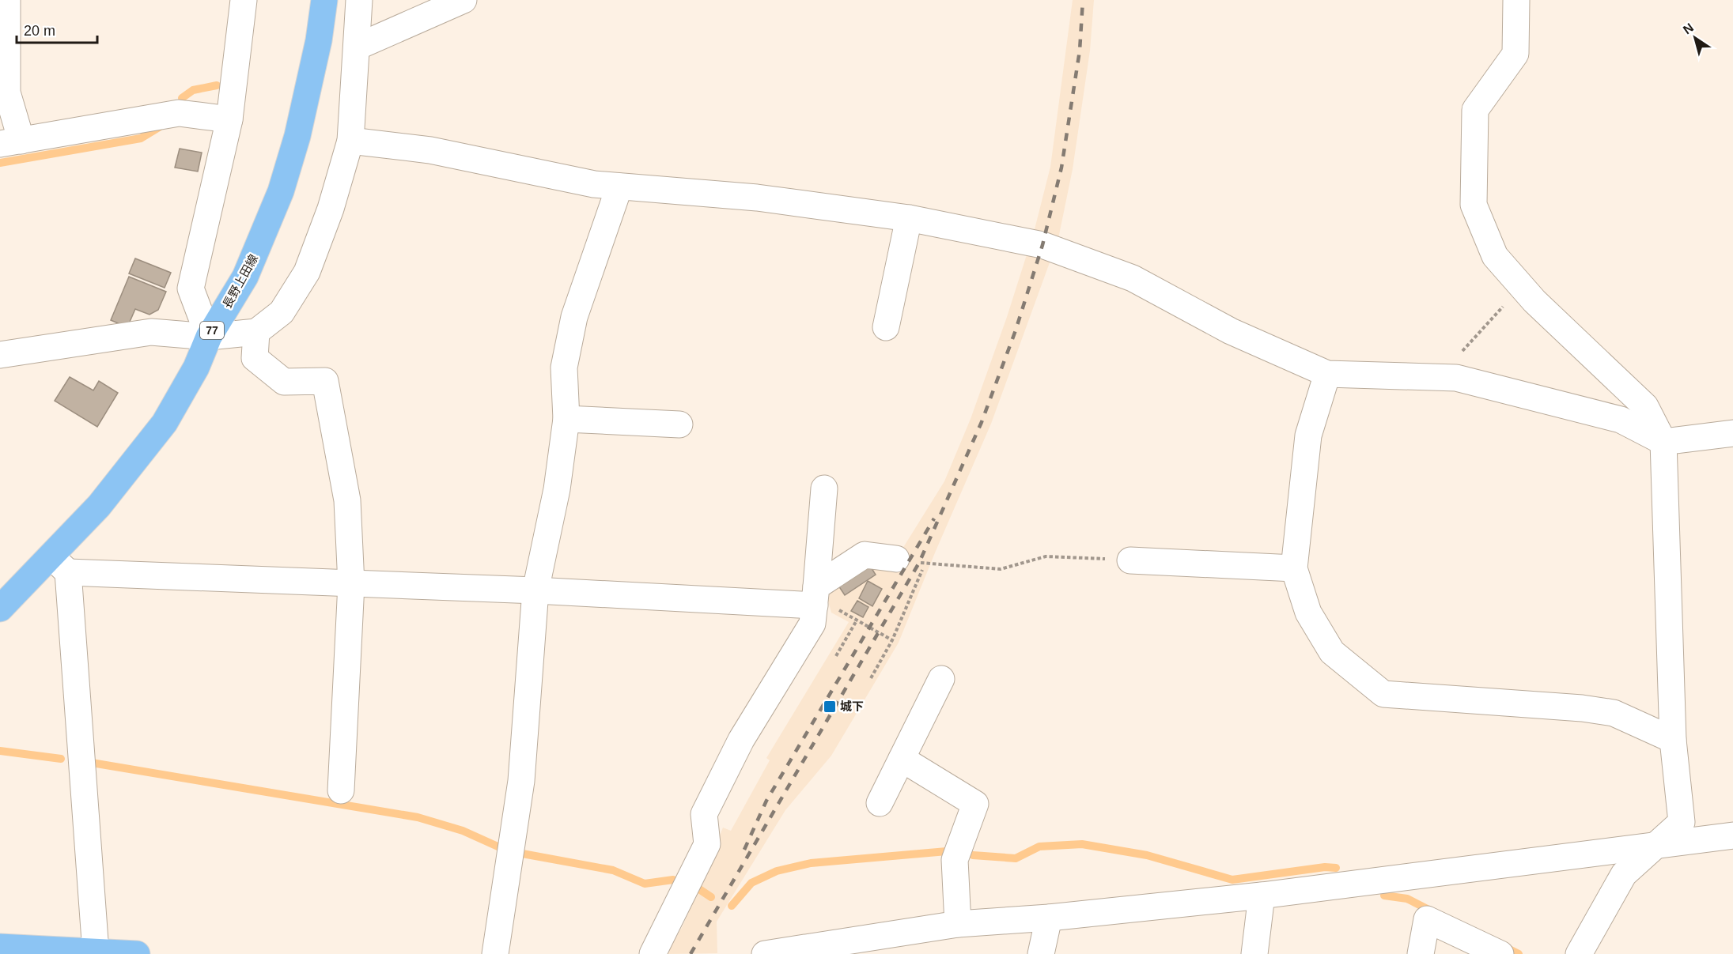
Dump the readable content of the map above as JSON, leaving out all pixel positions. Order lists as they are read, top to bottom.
{
  "streets": {
    "main road": ["長野上田線", "77"]
  },
  "places": {
    "transit": ["城下"]
  },
  "scale_bar": "20 m",
  "north": "top left"
}
